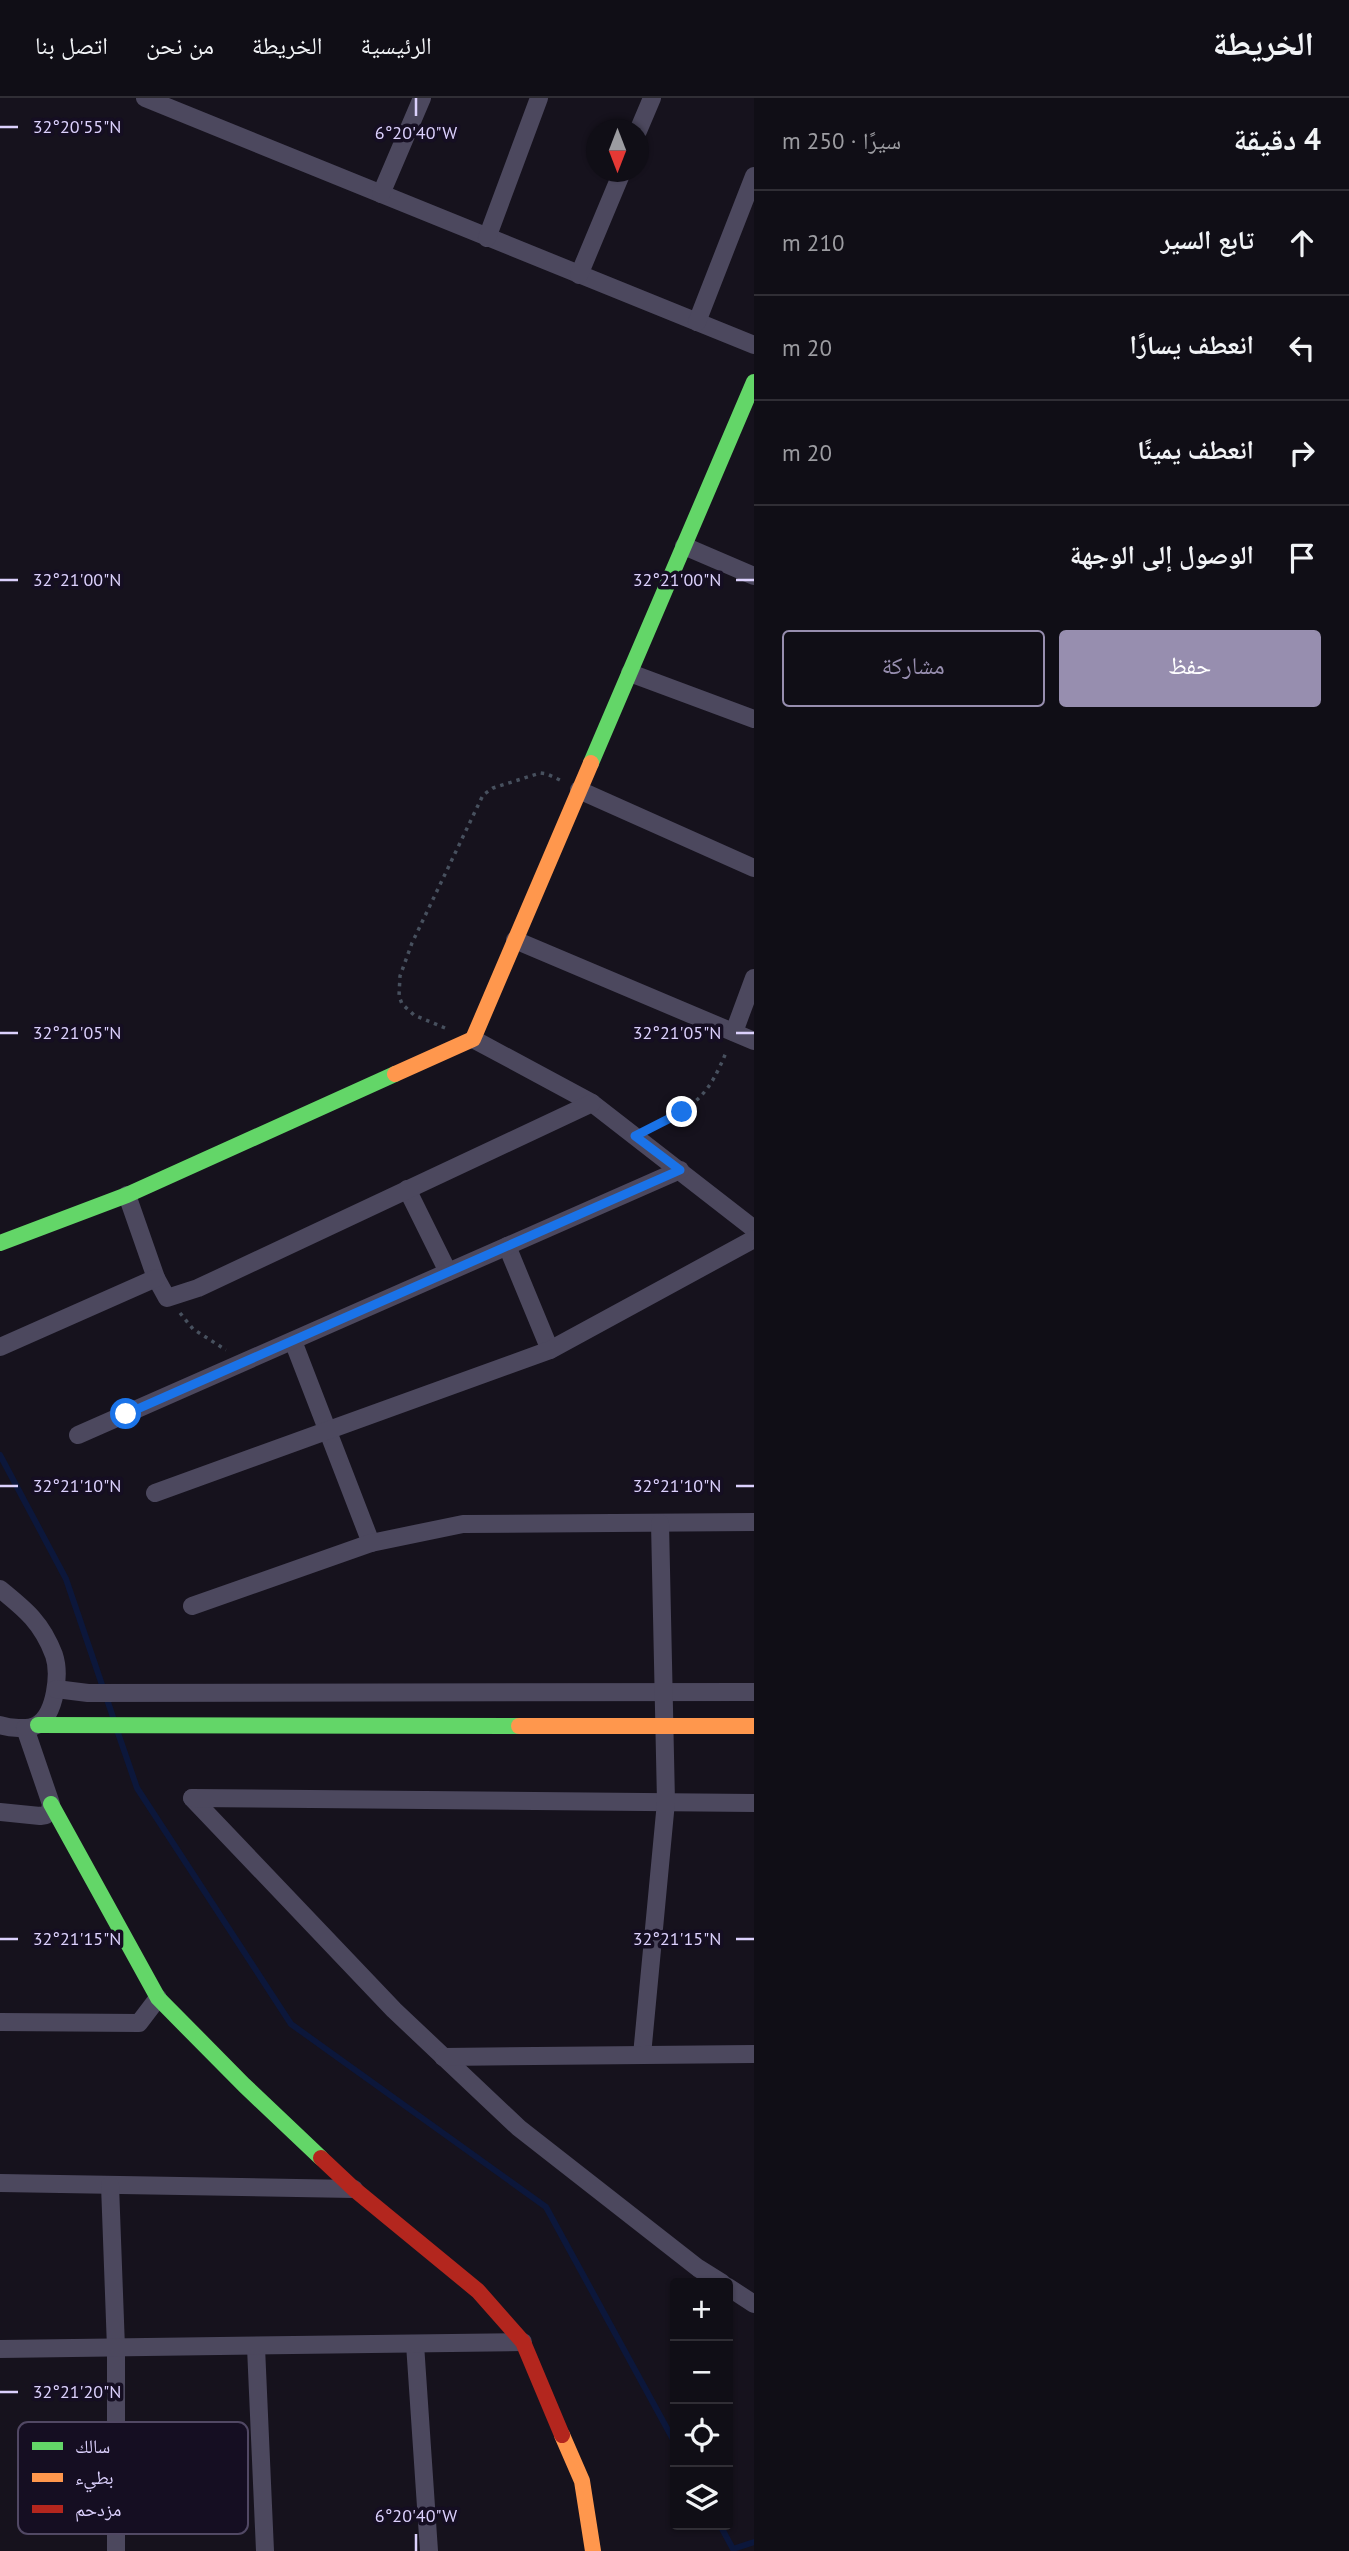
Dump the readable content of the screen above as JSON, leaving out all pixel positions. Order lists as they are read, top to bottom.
{
  "legend": ["سالك", "بطيء", "مزدحم"],
  "north": "bottom",
  "page": {
    "header": "الخريطة",
    "nav": [
      "الرئيسية",
      "الخريطة",
      "من نحن",
      "اتصل بنا"
    ],
    "heading": ["4 دقيقة", "سيرًا · 250 m"],
    "list": [
      ["تابع السير", "210 m"],
      ["انعطف يسارًا", "20 m"],
      ["انعطف يمينًا", "20 m"],
      "الوصول إلى الوجهة"
    ],
    "buttons": ["حفظ", "مشاركة"],
    "map_buttons": ["+", "−"]
  },
  "coordinates": [
    "32°20'55\"N",
    "6°20'40\"W",
    "32°21'00\"N",
    "32°21'05\"N",
    "32°21'10\"N",
    "32°21'15\"N",
    "32°21'20\"N"
  ]
}
